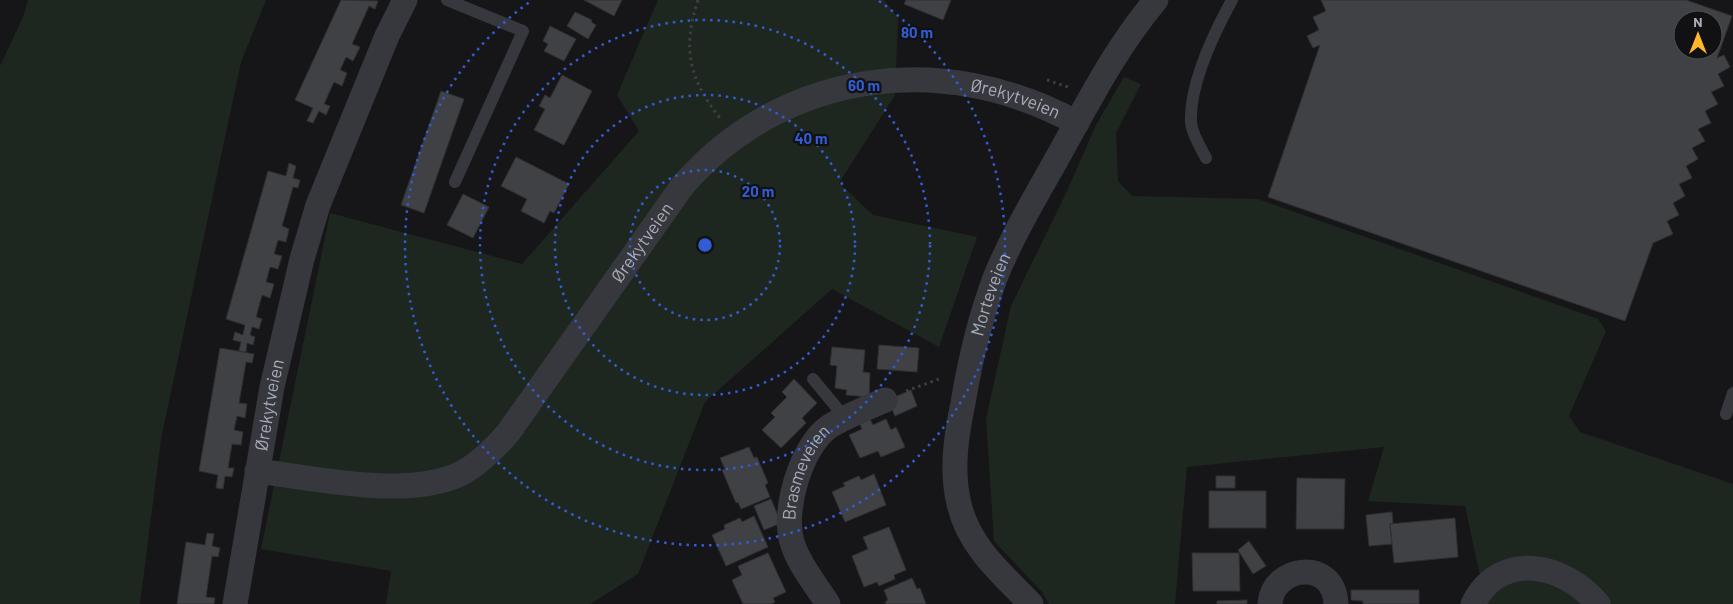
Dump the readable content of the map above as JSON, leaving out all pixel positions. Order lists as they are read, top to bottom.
{
  "streets": {
    "street": ["Ørekytveien", "Morteveien", "Brasmeveien"]
  },
  "crossings": [
    ["Ørekytveien", "Morteveien"]
  ],
  "north": "top",
  "rings": [
    "80 m",
    "60 m",
    "40 m",
    "20 m"
  ]
}
